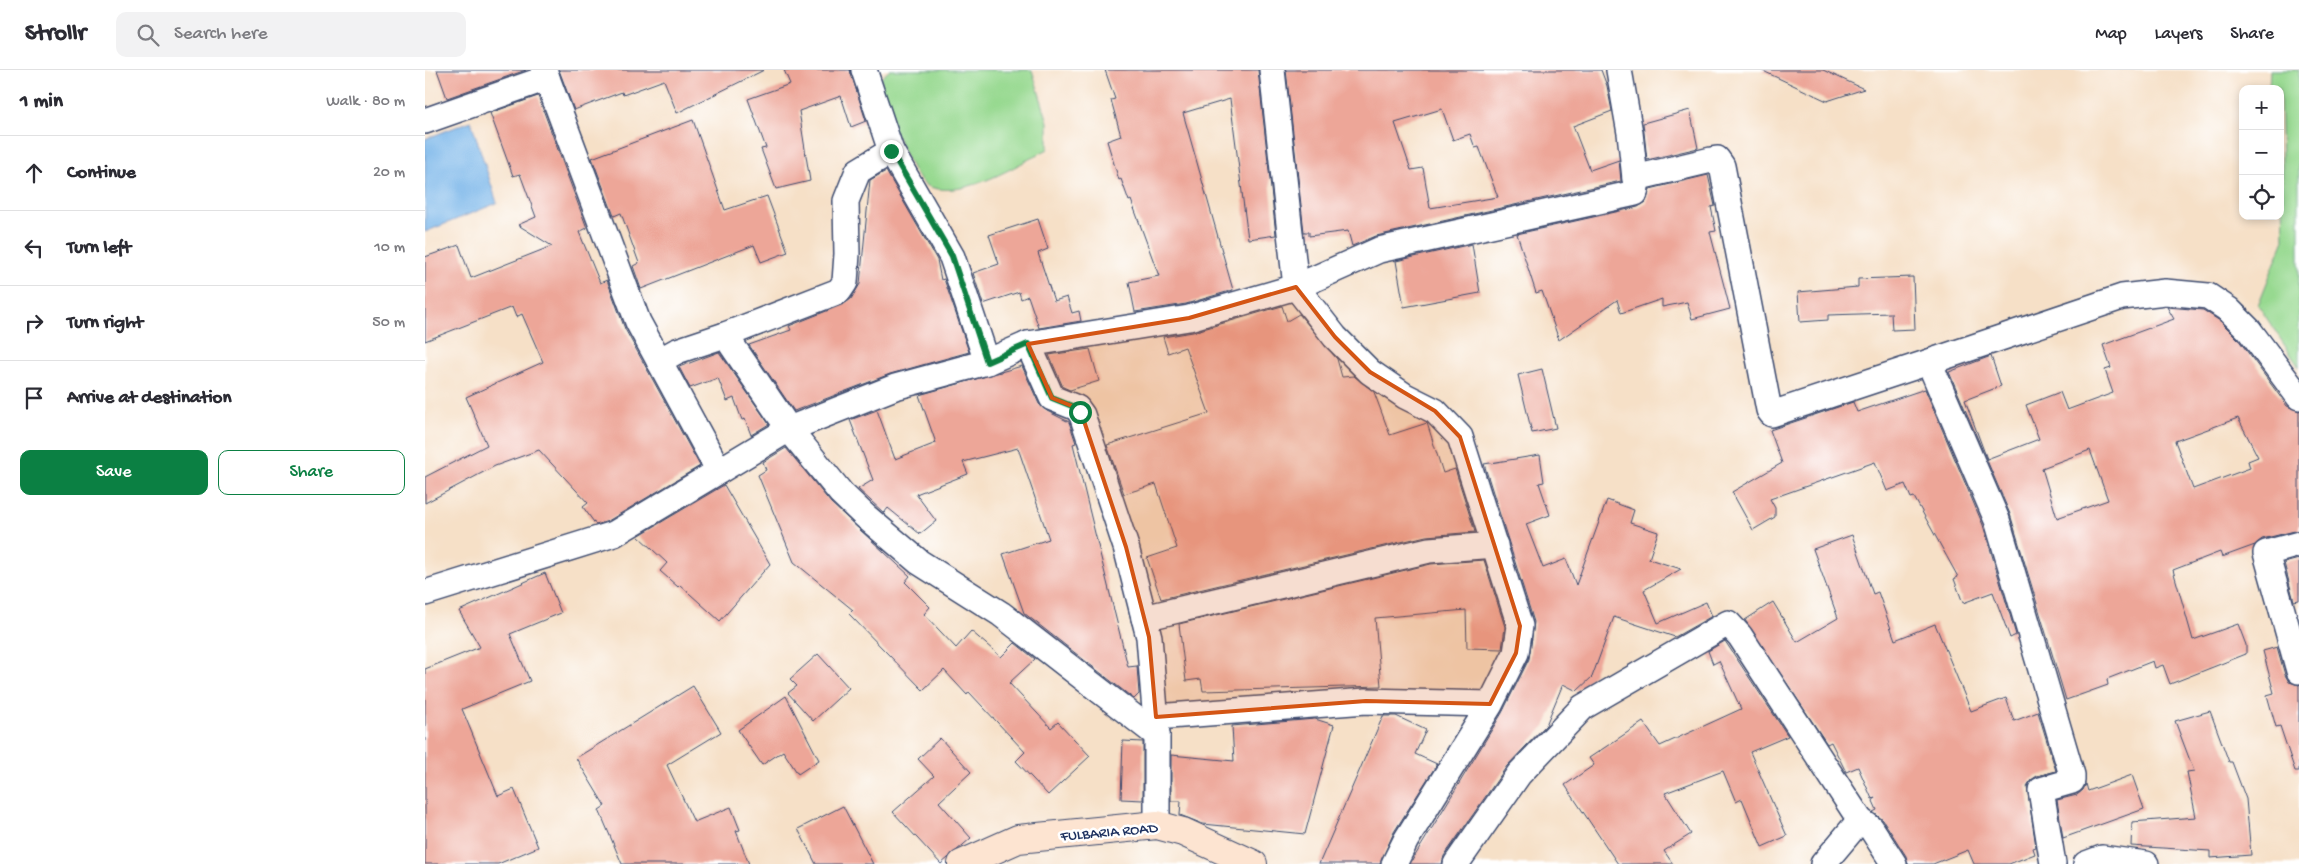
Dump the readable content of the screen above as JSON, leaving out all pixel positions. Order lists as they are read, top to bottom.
{
  "streets": {
    "main road": ["FULBARIA ROAD"]
  },
  "page": {
    "header": "Strollr",
    "search": "Search here",
    "nav": ["Map", "Layers", "Share"],
    "heading": ["1 min", "Walk · 80 m"],
    "map_buttons": ["+", "−"],
    "list": [
      ["Continue", "20 m"],
      ["Turn left", "10 m"],
      ["Turn right", "50 m"],
      "Arrive at destination"
    ],
    "buttons": ["Save", "Share"]
  }
}
